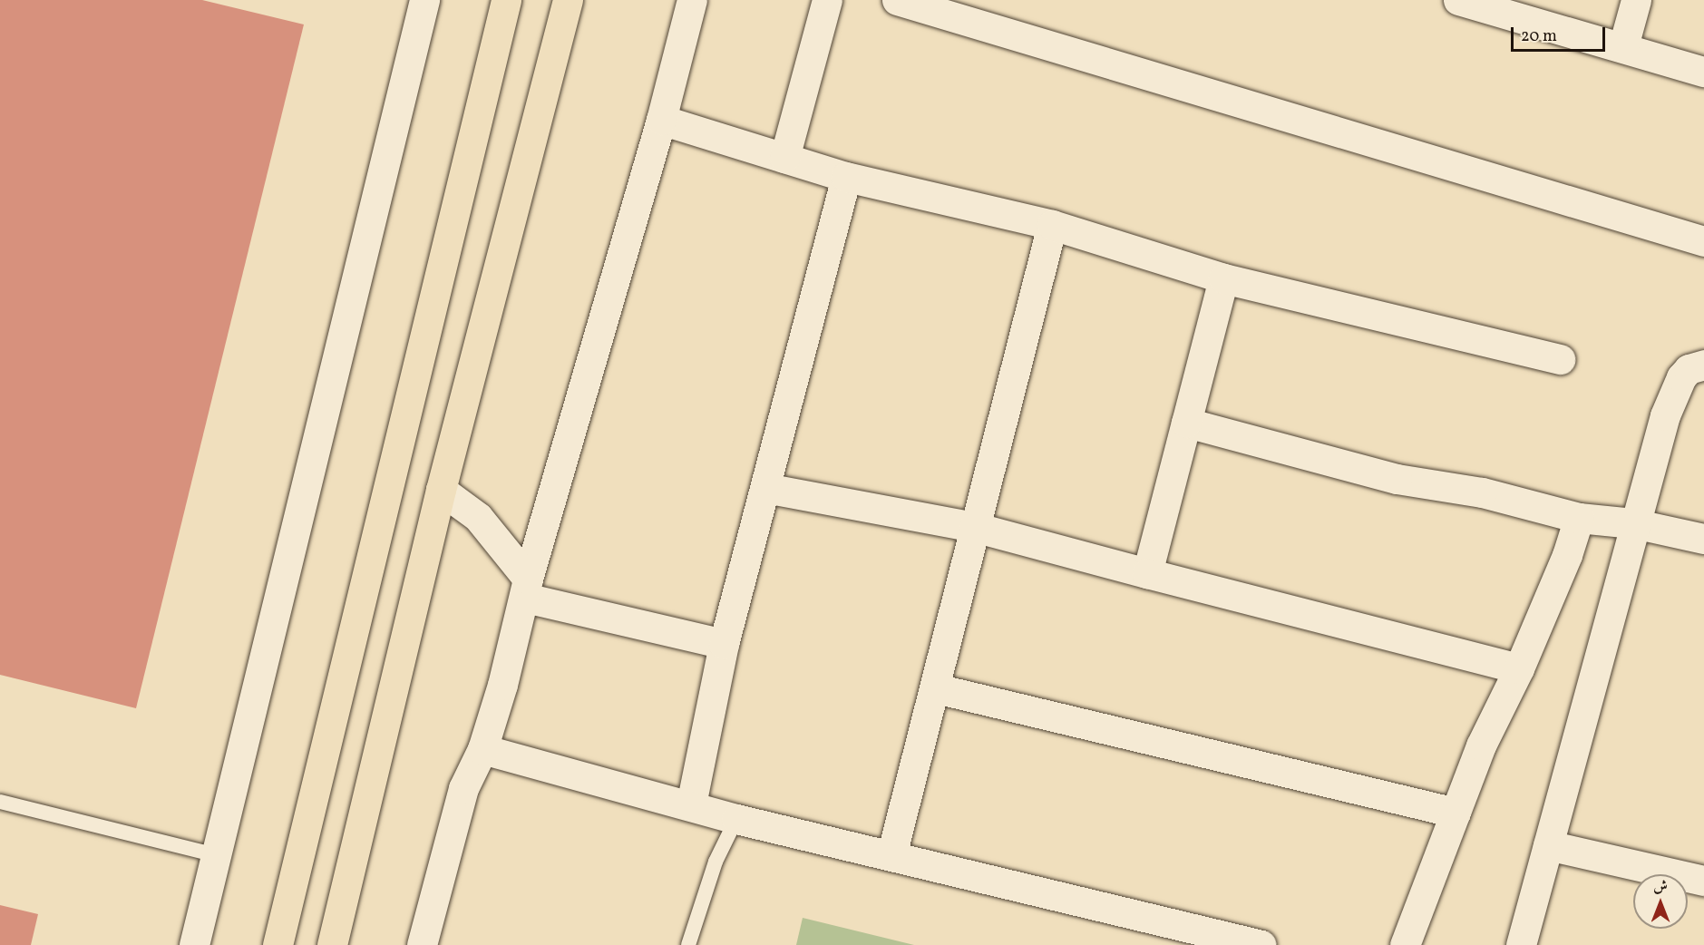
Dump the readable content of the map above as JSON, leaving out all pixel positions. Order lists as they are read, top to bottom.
{
  "scale_bar": "20 m",
  "north": "top"
}
